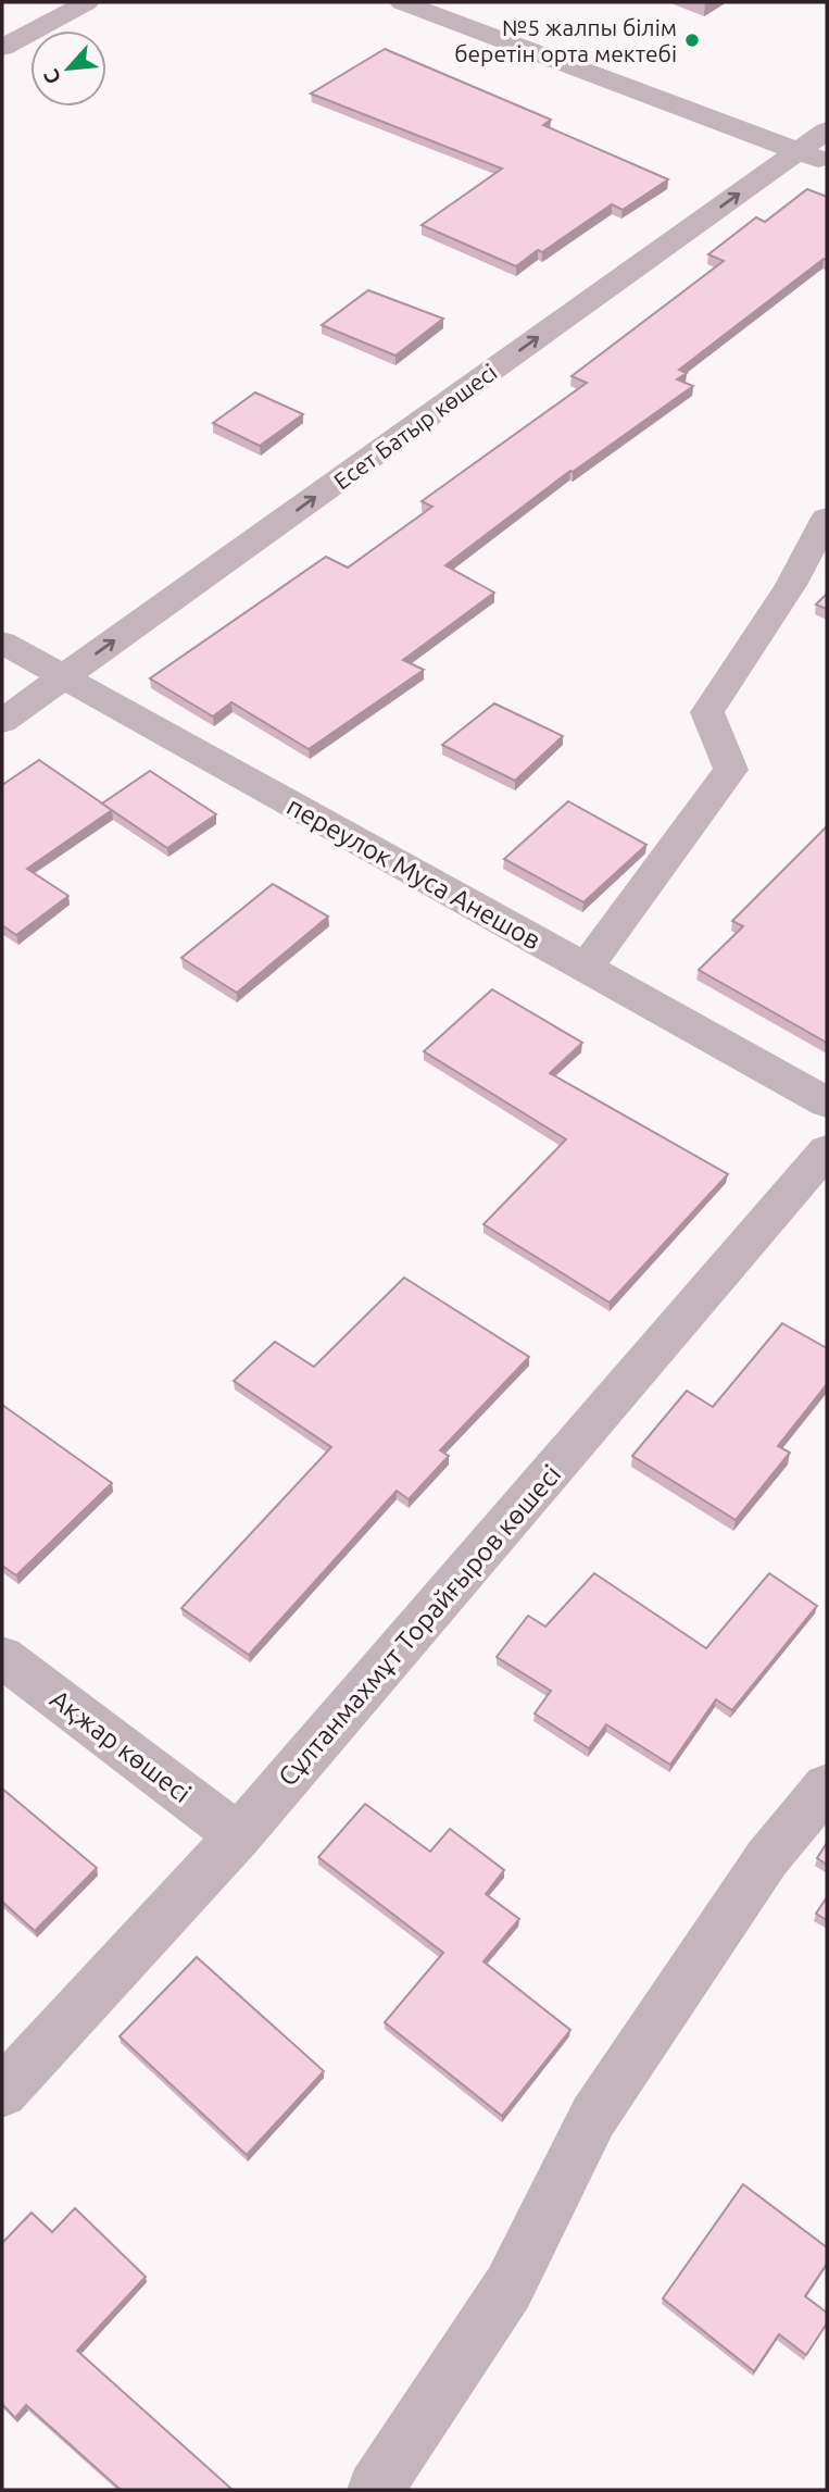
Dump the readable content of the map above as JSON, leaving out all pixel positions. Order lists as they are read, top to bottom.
{
  "streets": {
    "street": [
      "Есет Батыр көшесі",
      "переулок Муса Анешов",
      "Сұлтанмахмұт Торайғыров көшесі",
      "Ақжар көшесі"
    ]
  },
  "crossings": [
    ["Есет Батыр көшесі", "переулок Муса Анешов"],
    ["Сұлтанмахмұт Торайғыров көшесі", "Ақжар көшесі"]
  ],
  "one_way": ["Есет Батыр көшесі"],
  "places": ["№5 жалпы білім беретін орта мектебі"],
  "north": "bottom left"
}
